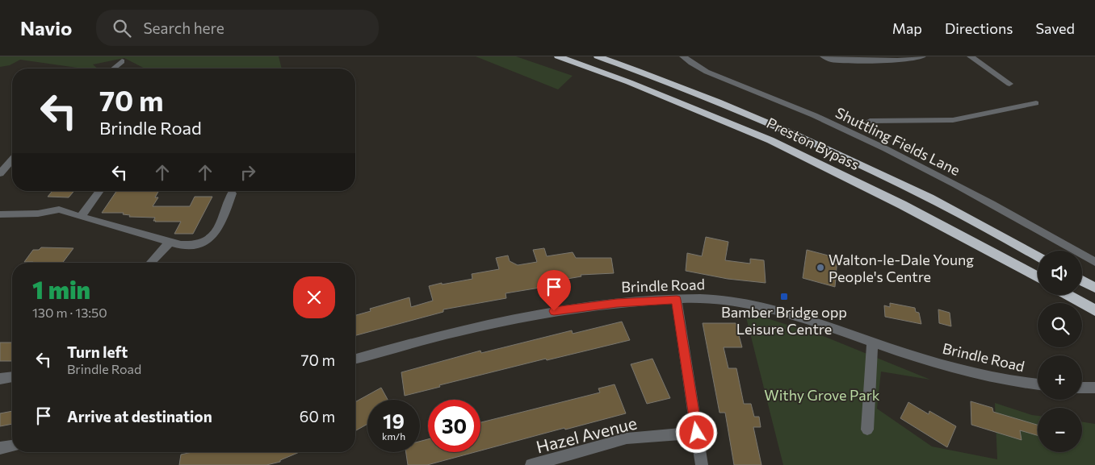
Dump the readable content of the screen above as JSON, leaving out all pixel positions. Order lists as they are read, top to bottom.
{
  "streets": {
    "highway": ["Preston Bypass"],
    "street": ["Shuttling Fields Lane", "Brindle Road", "Hazel Avenue"]
  },
  "parks": ["Withy Grove Park"],
  "places": {
    "other": ["Walton-le-Dale Young People's Centre"],
    "transit": ["Bamber Bridge opp Leisure Centre"]
  },
  "page": {
    "header": "Navio",
    "search": "Search here",
    "nav": ["Map", "Directions", "Saved"],
    "turn": ["70 m", "Brindle Road"],
    "map_buttons": ["+", "−"],
    "heading": ["1 min", "130 m · 13:50"],
    "list": [
      {
        "name": "Turn left",
        "note": "Brindle Road",
        "value": "70 m"
      },
      {
        "name": "Arrive at destination",
        "value": "60 m"
      }
    ],
    "speed": "19 km/h",
    "limit": "30"
  }
}
